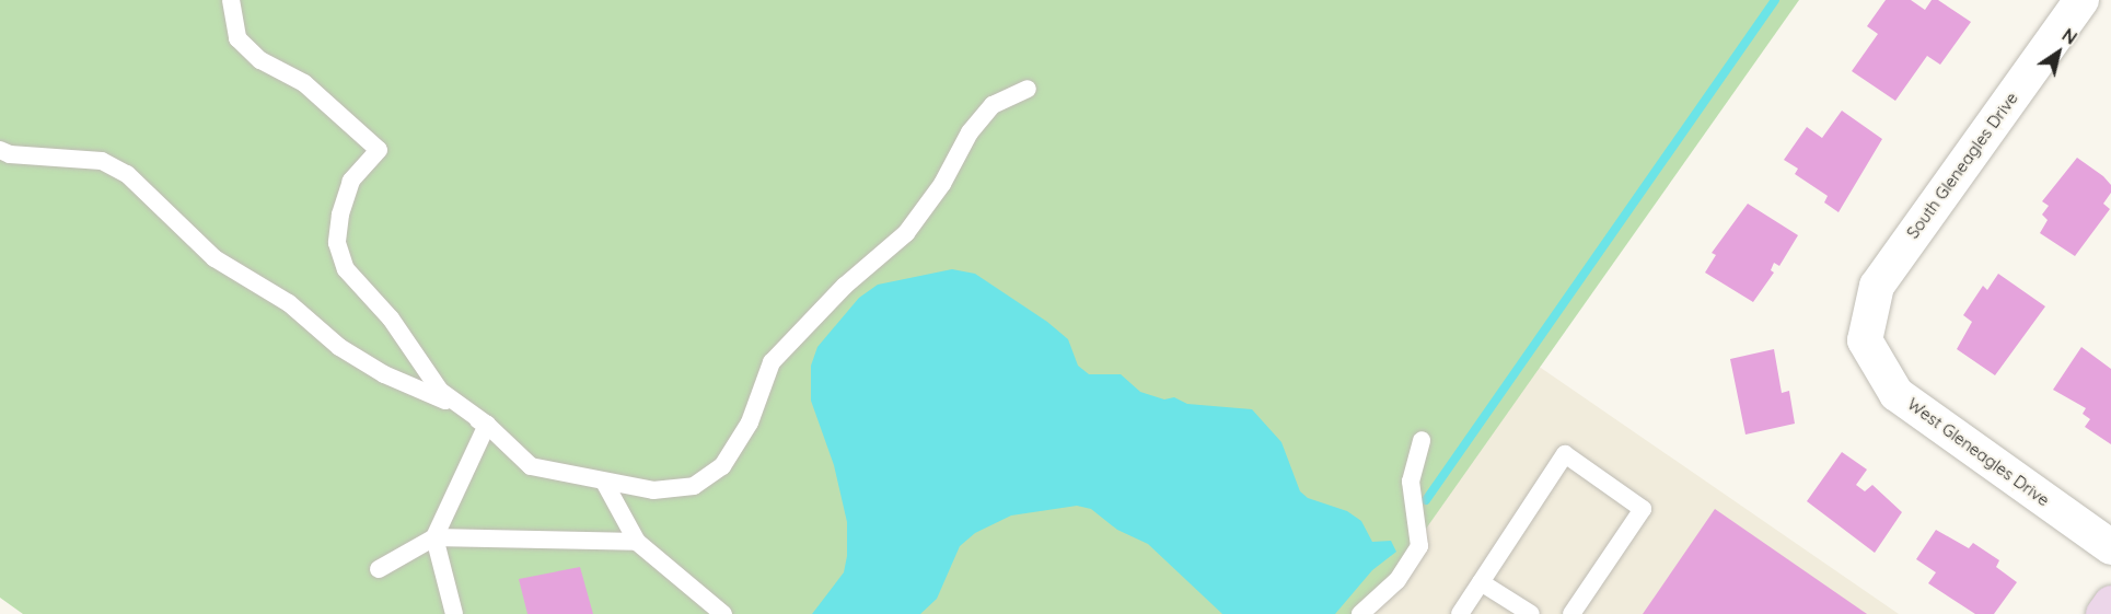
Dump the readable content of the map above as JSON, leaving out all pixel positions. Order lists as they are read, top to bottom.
{
  "streets": {
    "street": ["South Gleneagles Drive", "West Gleneagles Drive"]
  },
  "crossings": [
    ["South Gleneagles Drive", "West Gleneagles Drive"]
  ],
  "north": "top right"
}
